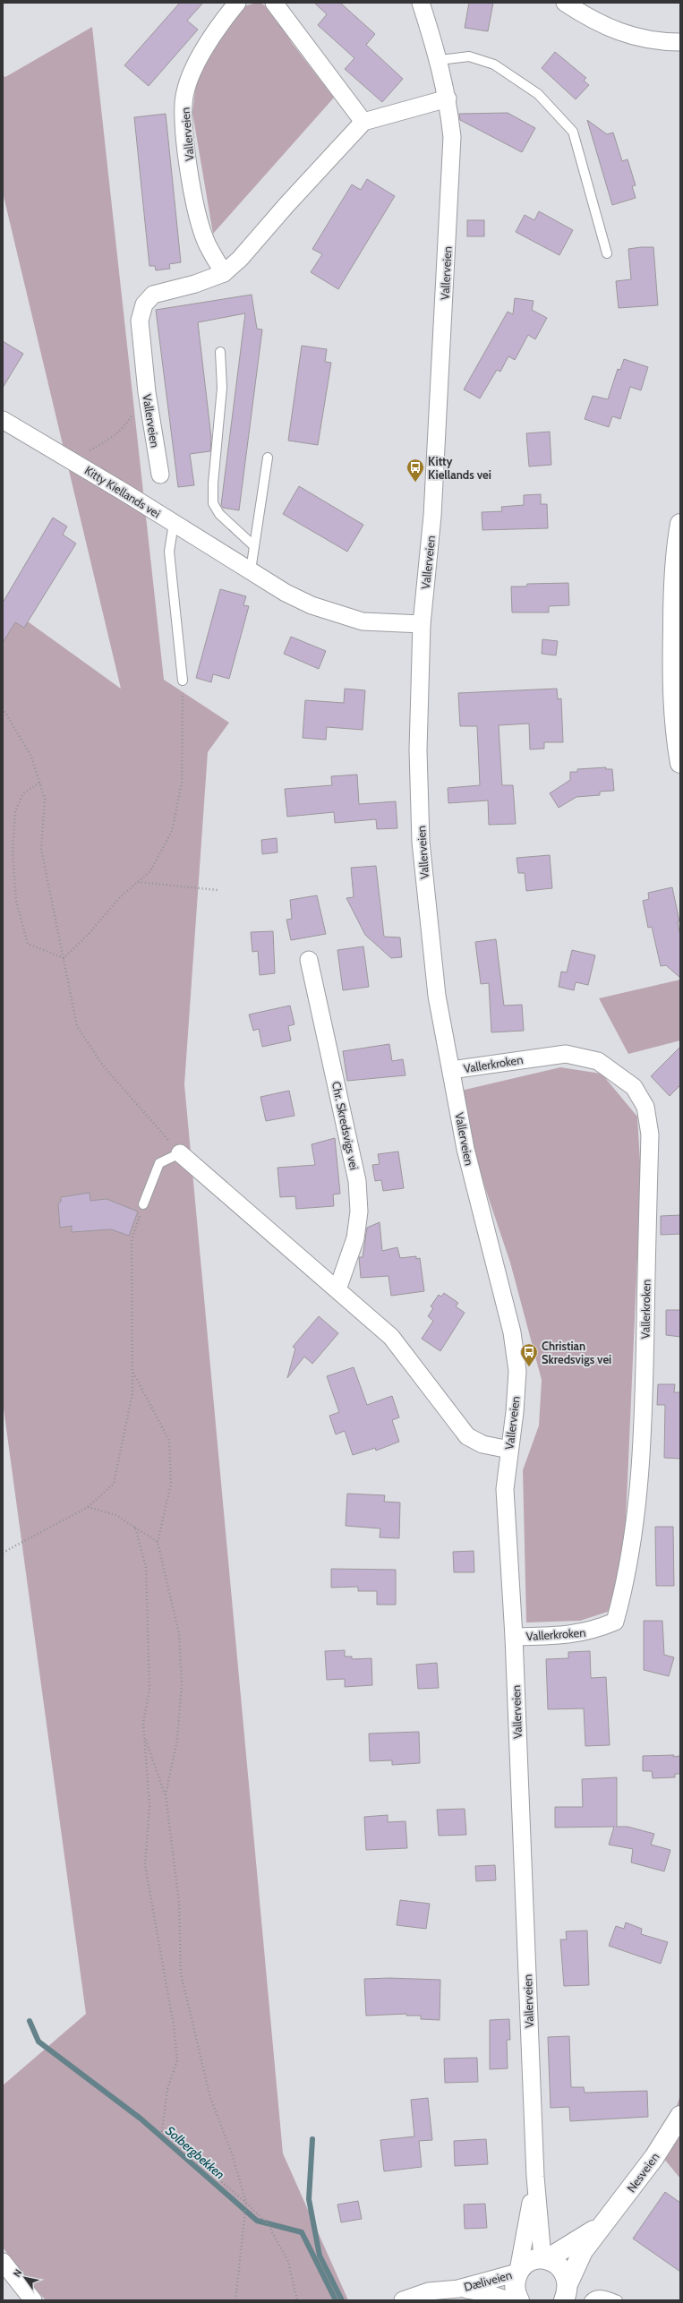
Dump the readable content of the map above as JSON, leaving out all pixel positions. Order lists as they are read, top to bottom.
{
  "streets": {
    "street": [
      "Vallerveien",
      "Kitty Kiellands vei",
      "Vallerkroken",
      "Chr. Skredsvigs vei",
      "Nesveien",
      "Dæliveien"
    ]
  },
  "crossings": [
    ["Vallerveien", "Kitty Kiellands vei"],
    ["Vallerveien", "Vallerkroken"],
    ["Vallerveien", "Nesveien"],
    ["Vallerveien", "Dæliveien"]
  ],
  "water": ["Solbergbekken"],
  "places": {
    "bus stop": ["Kitty Kiellands vei", "Christian Skredsvigs vei"]
  },
  "north": "top left"
}
